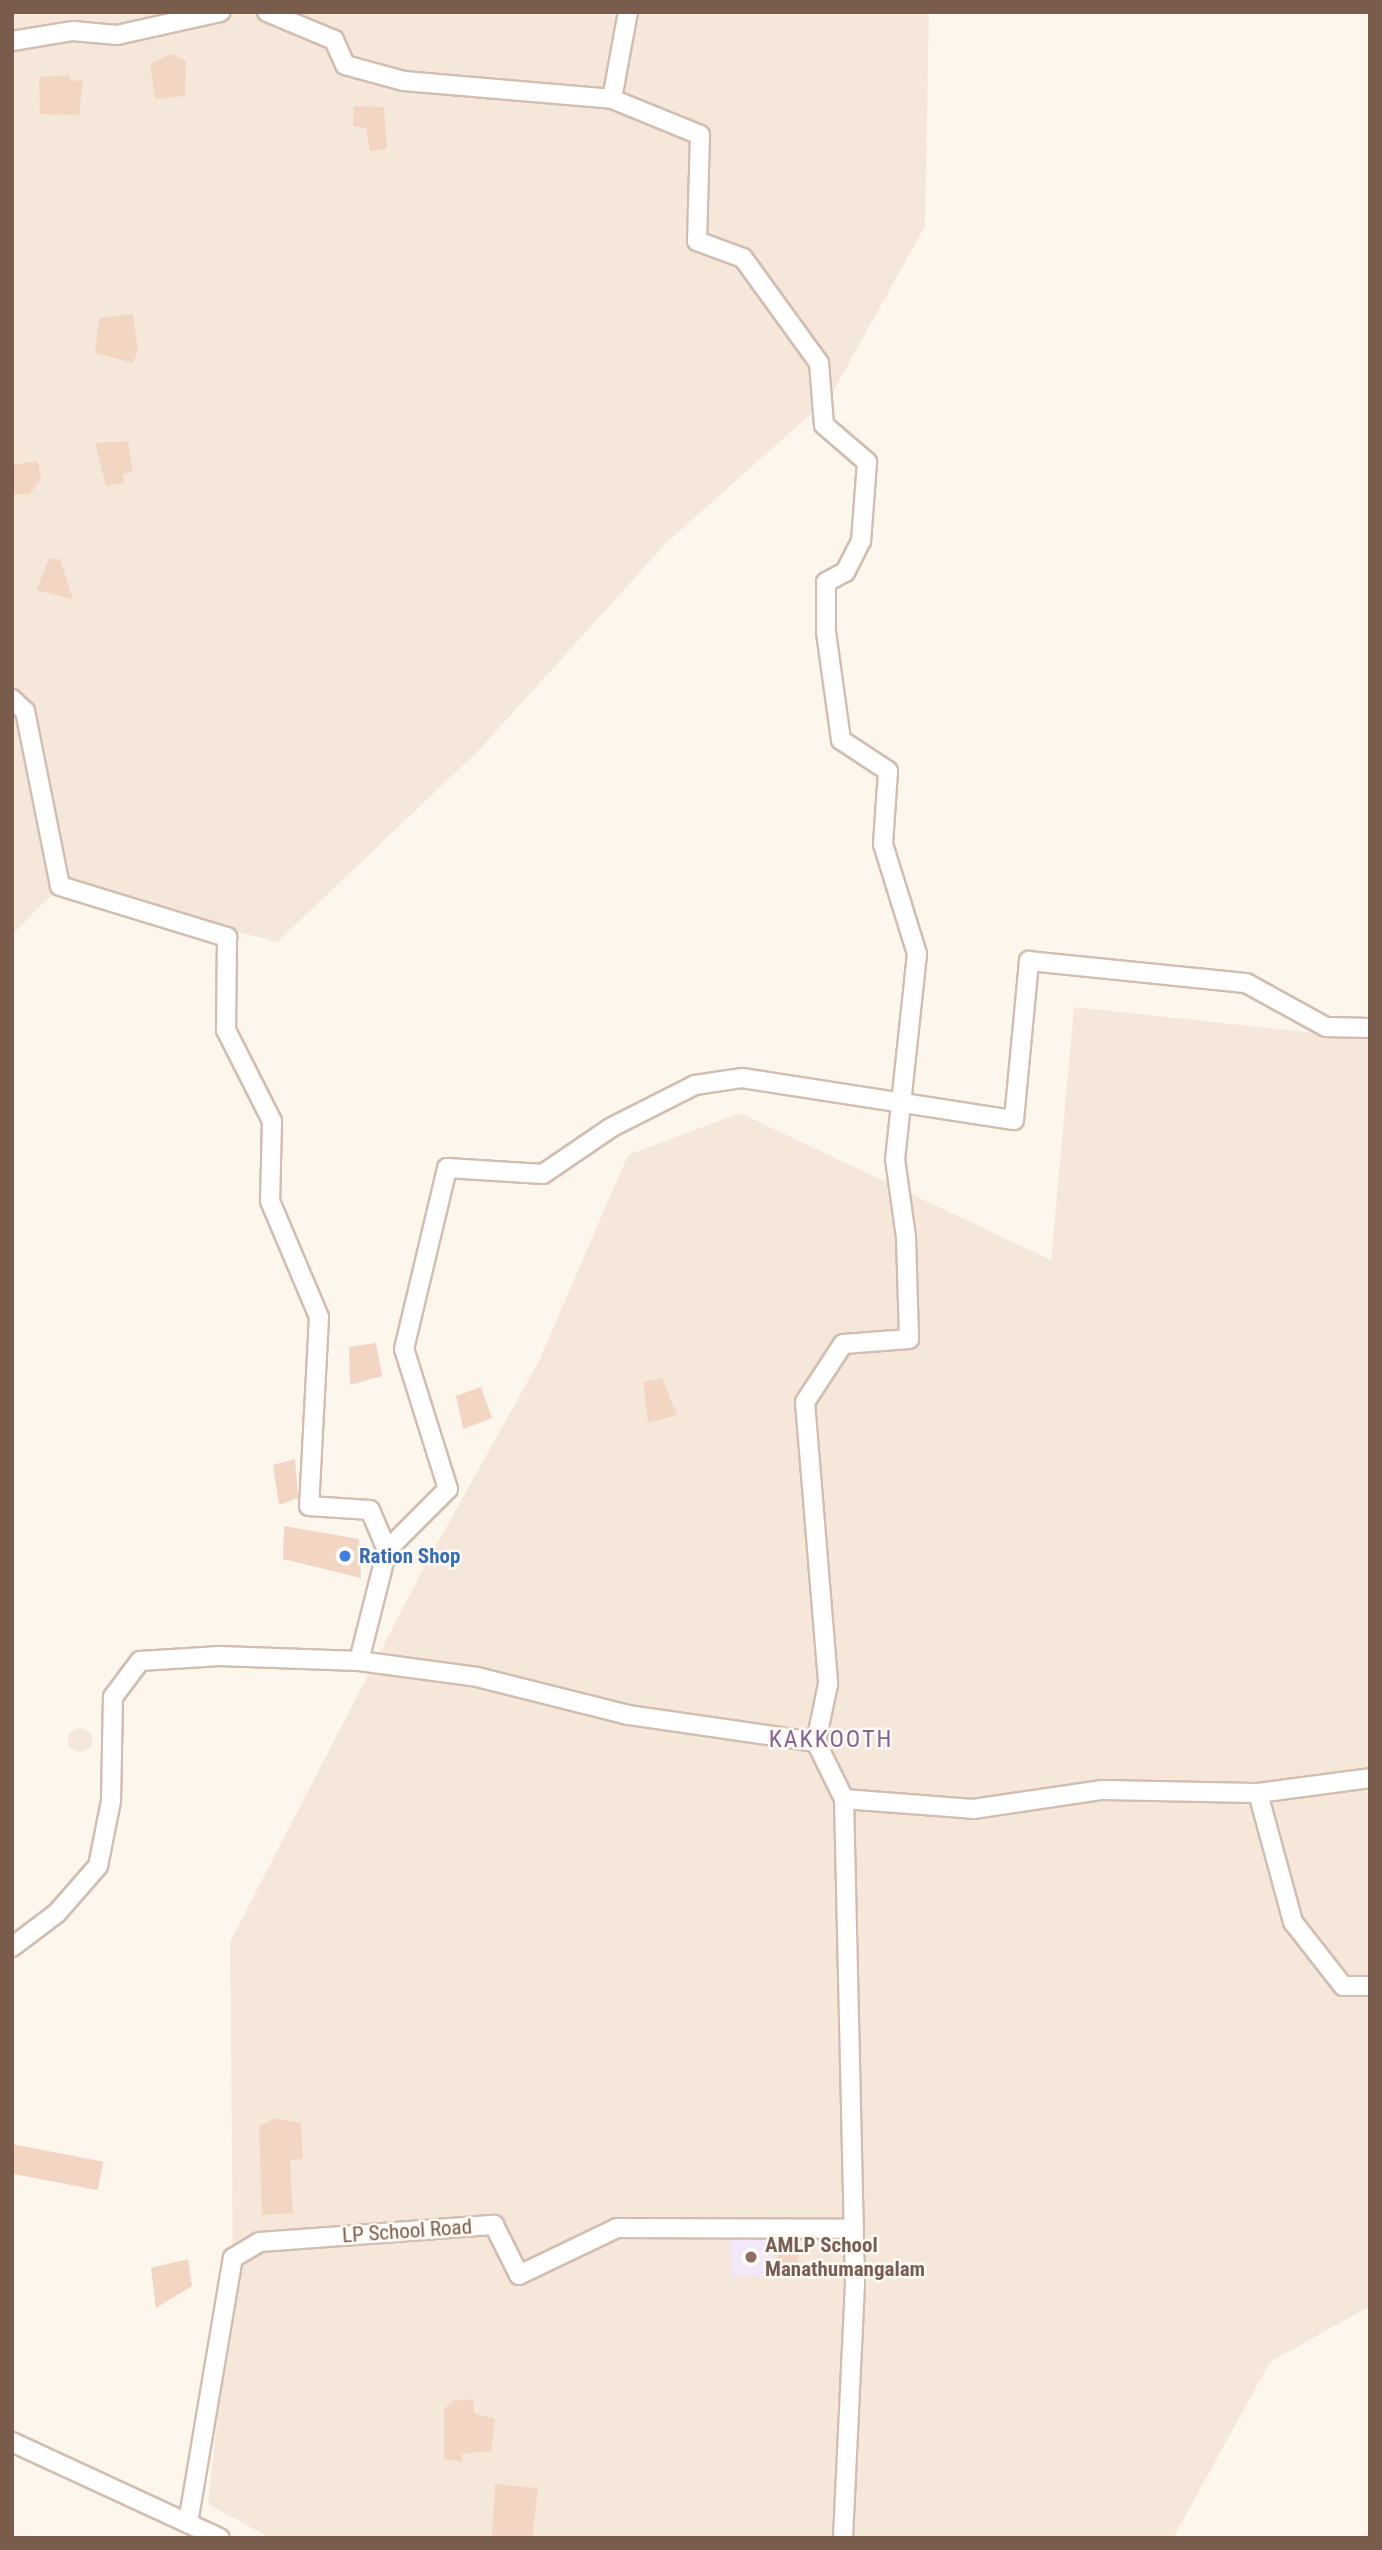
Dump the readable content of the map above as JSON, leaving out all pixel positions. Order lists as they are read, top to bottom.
{
  "streets": {
    "street": ["LP School Road"]
  },
  "districts": ["KAKKOOTH"],
  "places": ["Ration Shop", "AMLP School Manathumangalam"]
}
